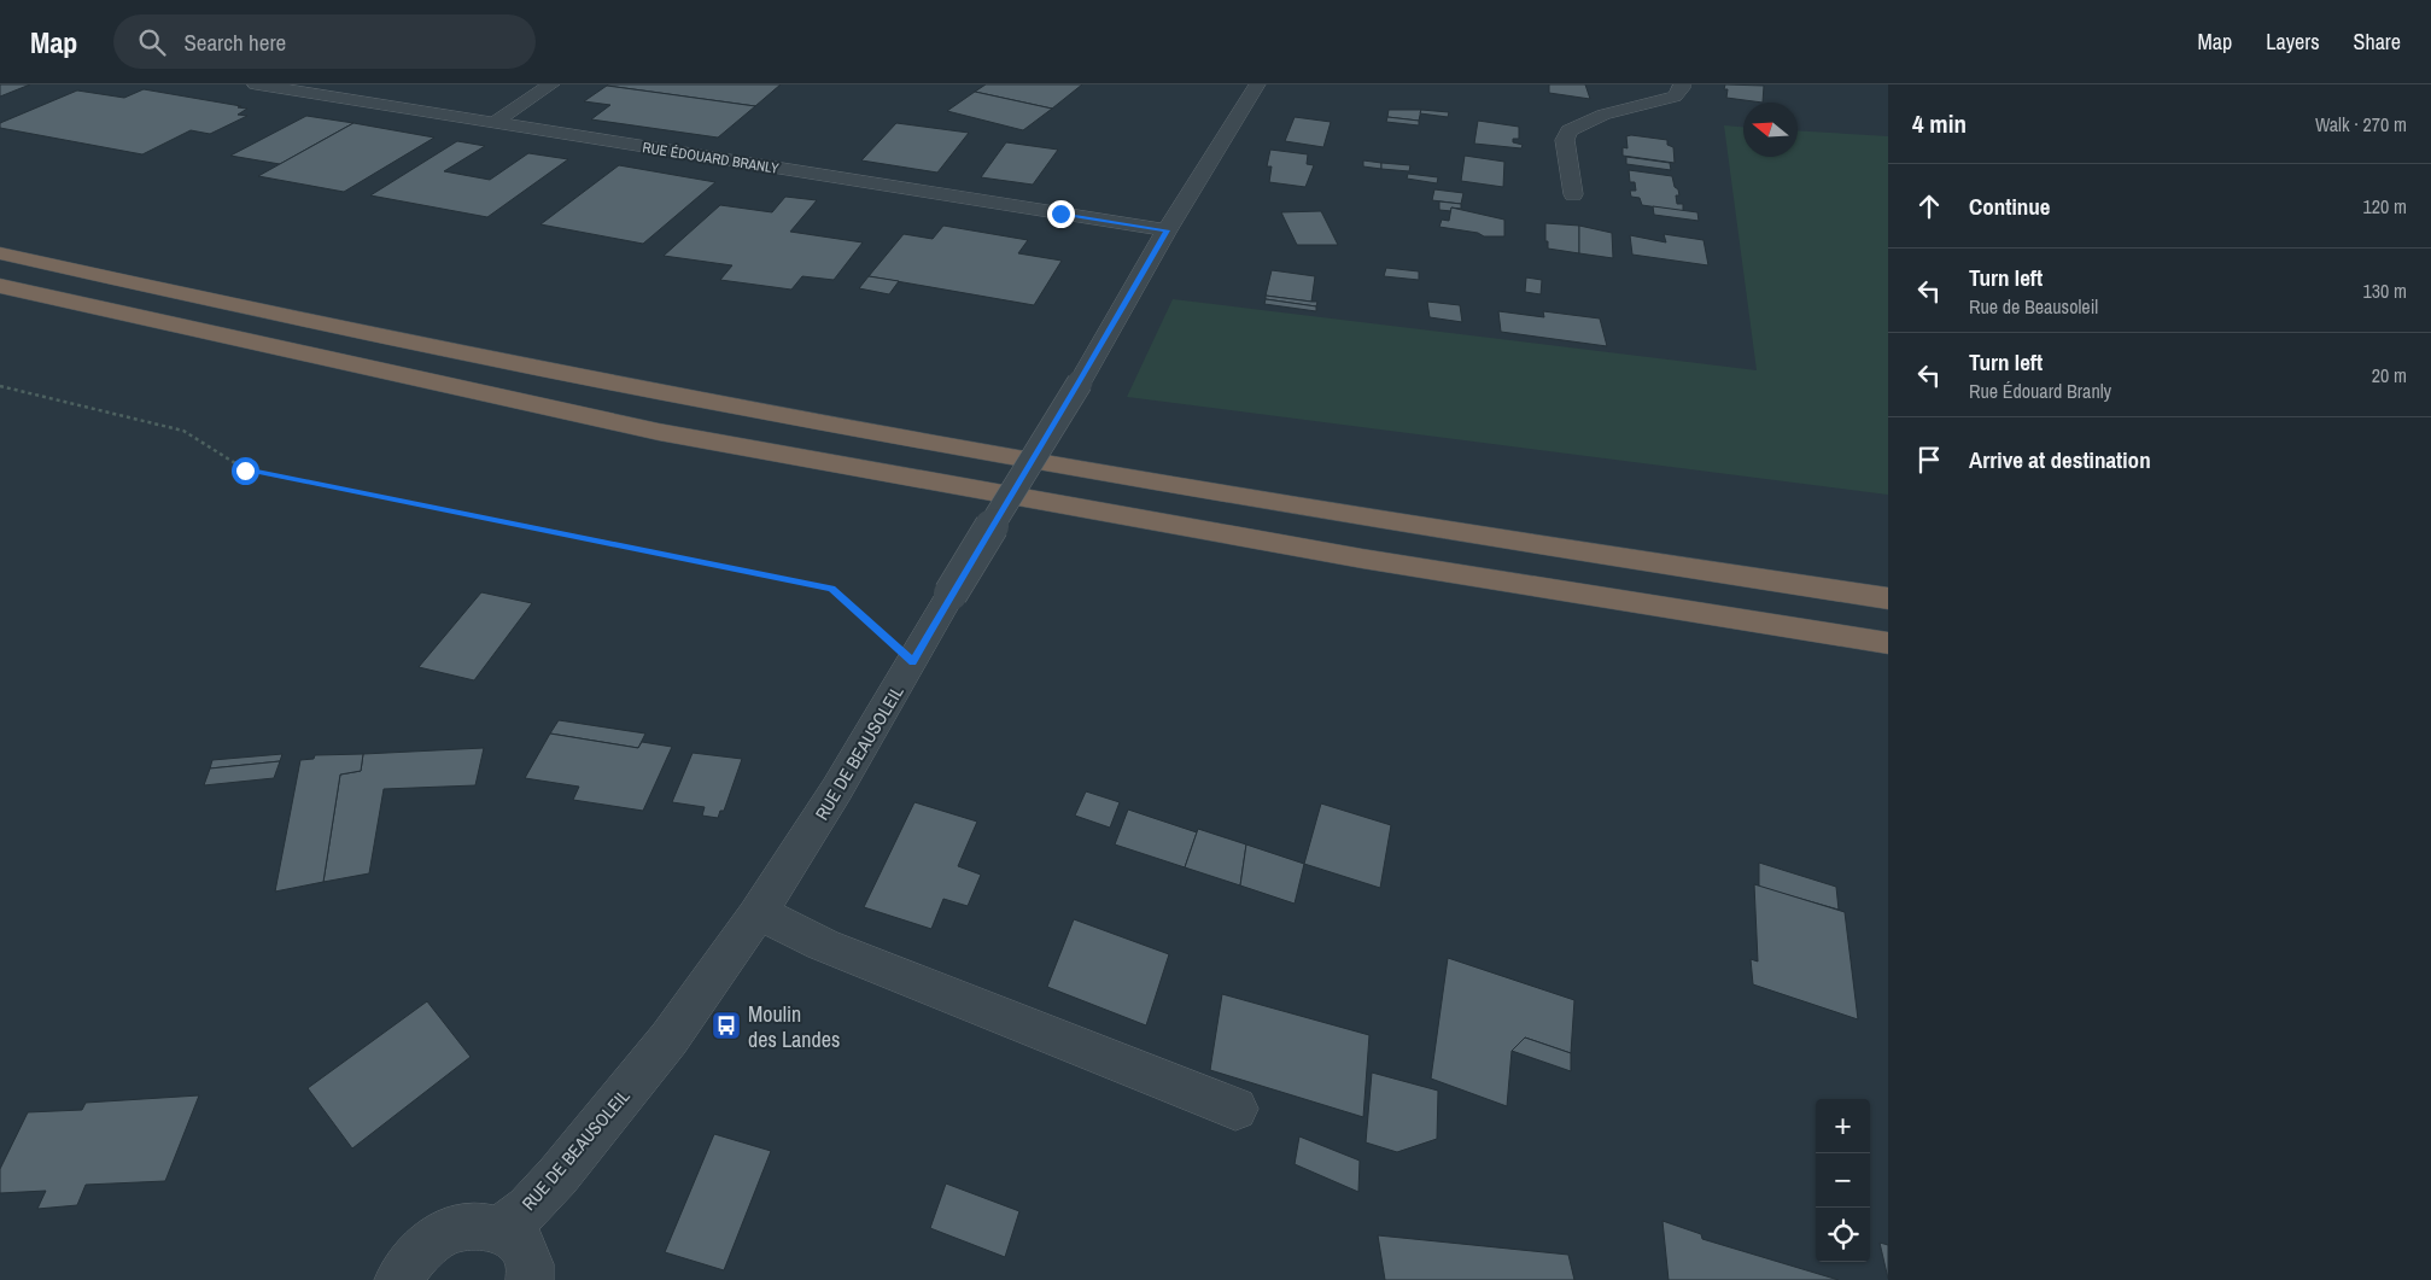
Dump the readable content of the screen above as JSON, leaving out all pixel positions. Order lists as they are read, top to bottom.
{
  "streets": {
    "street": ["RUE ÉDOUARD BRANLY", "RUE DE BEAUSOLEIL"]
  },
  "crossings": [
    ["RUE ÉDOUARD BRANLY", "RUE DE BEAUSOLEIL"]
  ],
  "places": {
    "bus stop": ["Moulin des Landes"]
  },
  "north": "left",
  "page": {
    "header": "Map",
    "search": "Search here",
    "nav": ["Map", "Layers", "Share"],
    "heading": ["4 min", "Walk · 270 m"],
    "list": [
      ["Continue", "120 m"],
      ["Turn left", "Rue de Beausoleil", "130 m"],
      ["Turn left", "Rue Édouard Branly", "20 m"],
      "Arrive at destination"
    ],
    "map_buttons": ["+", "−"]
  }
}
